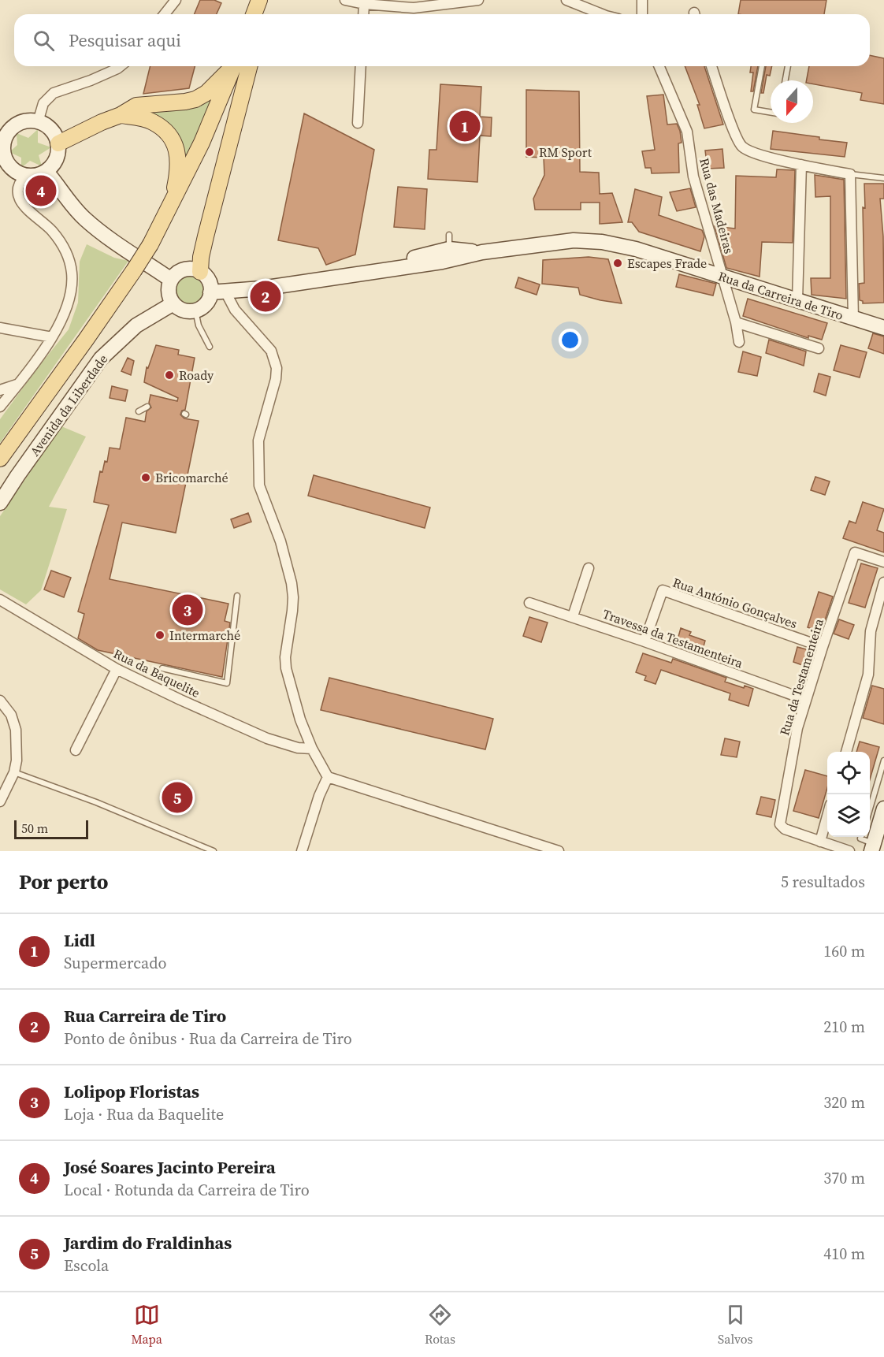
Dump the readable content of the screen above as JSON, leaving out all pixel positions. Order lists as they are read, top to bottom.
{
  "streets": {
    "main road": ["Rua da Carreira de Tiro", "Avenida da Liberdade"],
    "street": [
      "Rua das Madeiras",
      "Rua António Gonçalves",
      "Travessa da Testamenteira",
      "Rua da Baquelite",
      "Rua da Testamenteira"
    ]
  },
  "crossings": [
    ["Rua das Madeiras", "Rua da Carreira de Tiro"],
    ["Rua da Carreira de Tiro", "Avenida da Liberdade"],
    ["Rua António Gonçalves", "Travessa da Testamenteira"],
    ["Rua António Gonçalves", "Rua da Testamenteira"],
    ["Travessa da Testamenteira", "Rua da Testamenteira"]
  ],
  "places": [
    "RM Sport",
    "Escapes Frade",
    "Roady",
    "Bricomarché",
    "Intermarché"
  ],
  "scale_bar": "50 m",
  "north": "bottom",
  "page": {
    "search": "Pesquisar aqui",
    "pins": [
      "1",
      "4",
      "2",
      "3",
      "5"
    ],
    "scale": "50 m",
    "heading": ["Por perto", "5 resultados"],
    "list": [
      {
        "mark": "1",
        "name": "Lidl",
        "note": "Supermercado",
        "value": "160 m"
      },
      {
        "mark": "2",
        "name": "Rua Carreira de Tiro",
        "note": "Ponto de ônibus · Rua da Carreira de Tiro",
        "value": "210 m"
      },
      {
        "mark": "3",
        "name": "Lolipop Floristas",
        "note": "Loja · Rua da Baquelite",
        "value": "320 m"
      },
      {
        "mark": "4",
        "name": "José Soares Jacinto Pereira",
        "note": "Local · Rotunda da Carreira de Tiro",
        "value": "370 m"
      },
      {
        "mark": "5",
        "name": "Jardim do Fraldinhas",
        "note": "Escola",
        "value": "410 m"
      }
    ],
    "nav": ["Mapa", "Rotas", "Salvos"]
  }
}
